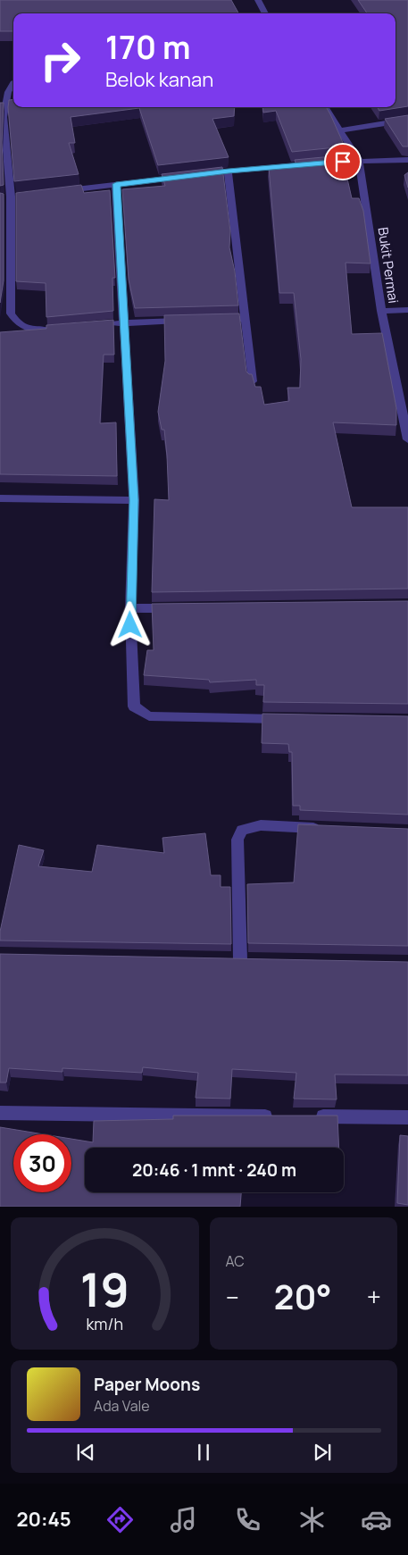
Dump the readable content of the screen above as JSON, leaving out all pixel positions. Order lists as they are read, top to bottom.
{
  "streets": {
    "street": ["Bukit Permai"]
  },
  "page": {
    "turn": ["170 m", "Belok kanan"],
    "limit": "30",
    "trip": "20:46 · 1 mnt · 240 m",
    "tile": "AC",
    "heat": ["−", "20°", "+"],
    "song": ["Paper Moons", "Ada Vale"],
    "tabs": "20:45",
    "gauge": ["19", "km/h"]
  }
}
